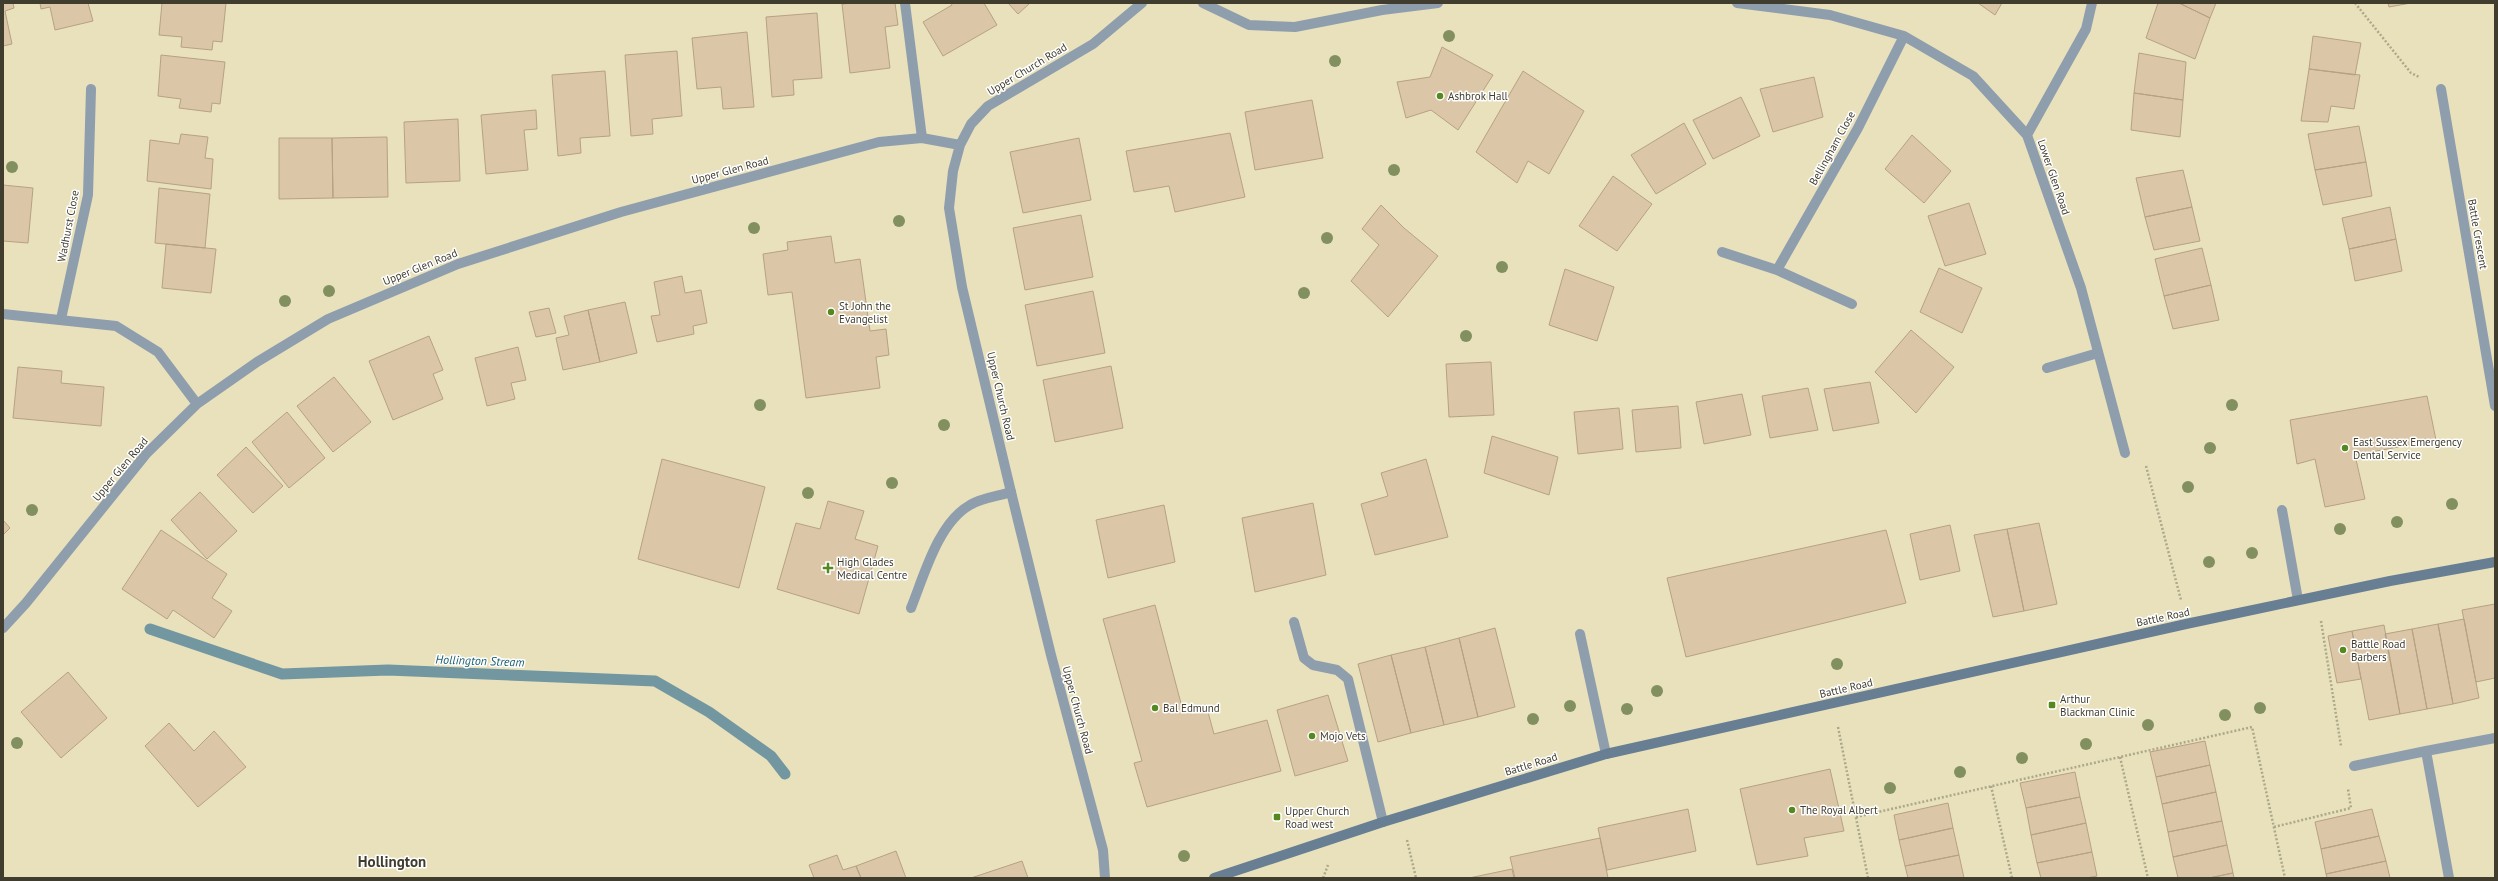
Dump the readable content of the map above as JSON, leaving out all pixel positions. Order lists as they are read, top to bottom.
{
  "streets": {
    "main road": ["Battle Road"],
    "street": [
      "Upper Church Road",
      "Bellingham Close",
      "Upper Glen Road",
      "Lower Glen Road",
      "Wadhurst Close",
      "Battle Crescent"
    ]
  },
  "crossings": [
    ["Upper Church Road", "Upper Glen Road"],
    ["Bellingham Close", "Lower Glen Road"]
  ],
  "districts": ["Hollington"],
  "water": ["Hollington Stream"],
  "places": {
    "other": [
      "Ashbrok Hall",
      "St John the Evangelist",
      "East Sussex Emergency Dental Service",
      "Battle Road Barbers",
      "Bal Edmund",
      "Mojo Vets",
      "The Royal Albert"
    ],
    "health": ["High Glades Medical Centre"],
    "transit": ["Arthur Blackman Clinic", "Upper Church Road west"]
  }
}
